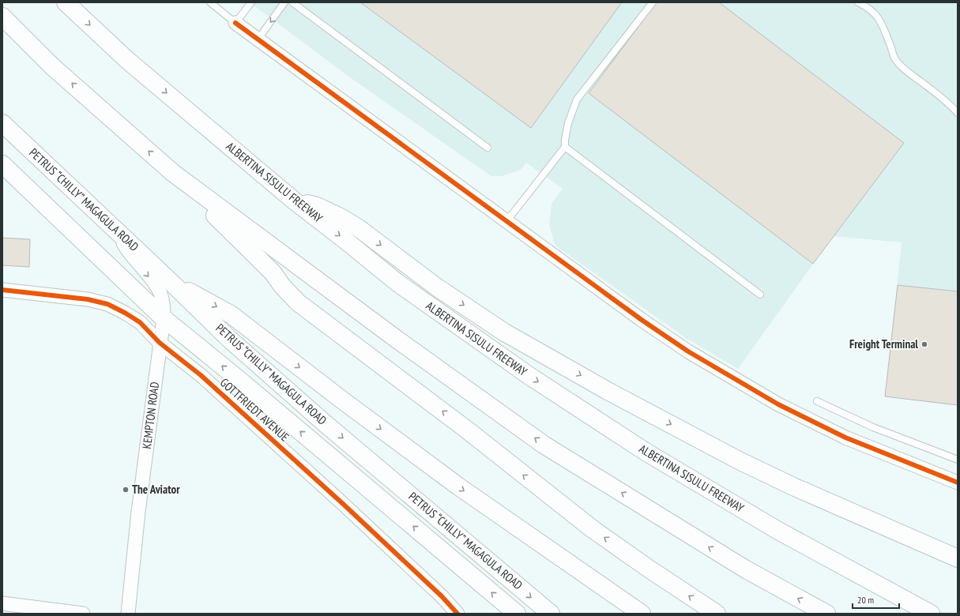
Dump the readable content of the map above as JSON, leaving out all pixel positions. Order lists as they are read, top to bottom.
{
  "streets": {
    "main road": ["ALBERTINA SISULU FREEWAY", "PETRUS “CHILLY” MAGAGULA ROAD"],
    "street": ["GOTTFRIEDT AVENUE", "KEMPTON ROAD"]
  },
  "crossings": [
    ["PETRUS “CHILLY” MAGAGULA ROAD", "KEMPTON ROAD"],
    ["GOTTFRIEDT AVENUE", "KEMPTON ROAD"]
  ],
  "places": ["Freight Terminal", "The Aviator"],
  "scale_bar": "20 m"
}
